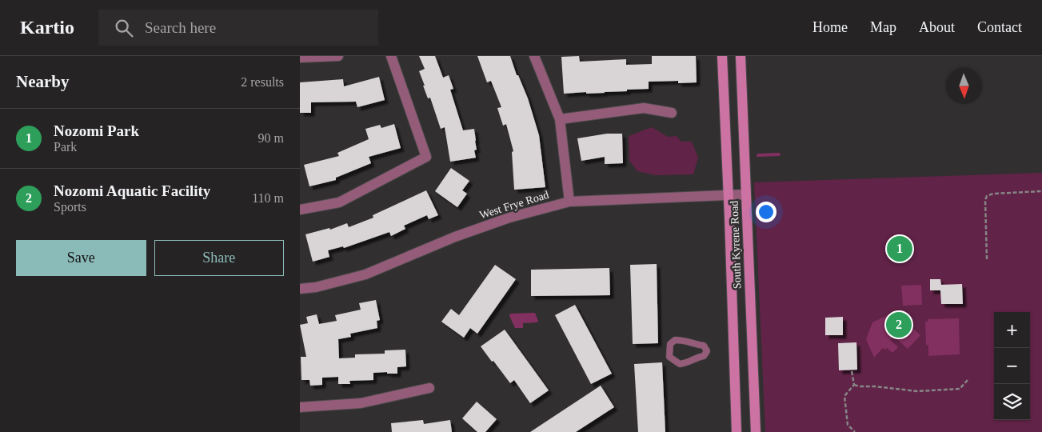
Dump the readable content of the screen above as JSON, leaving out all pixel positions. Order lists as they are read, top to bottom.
{
  "streets": {
    "main road": ["South Kyrene Road"],
    "street": ["West Frye Road"]
  },
  "crossings": [
    ["West Frye Road", "South Kyrene Road"]
  ],
  "north": "bottom",
  "page": {
    "header": "Kartio",
    "search": "Search here",
    "nav": [
      "Home",
      "Map",
      "About",
      "Contact"
    ],
    "heading": ["Nearby", "2 results"],
    "list": [
      {
        "mark": "1",
        "name": "Nozomi Park",
        "note": "Park",
        "value": "90 m"
      },
      {
        "mark": "2",
        "name": "Nozomi Aquatic Facility",
        "note": "Sports",
        "value": "110 m"
      }
    ],
    "buttons": ["Save", "Share"],
    "pins": ["1", "2"],
    "map_buttons": ["+", "−"]
  }
}
